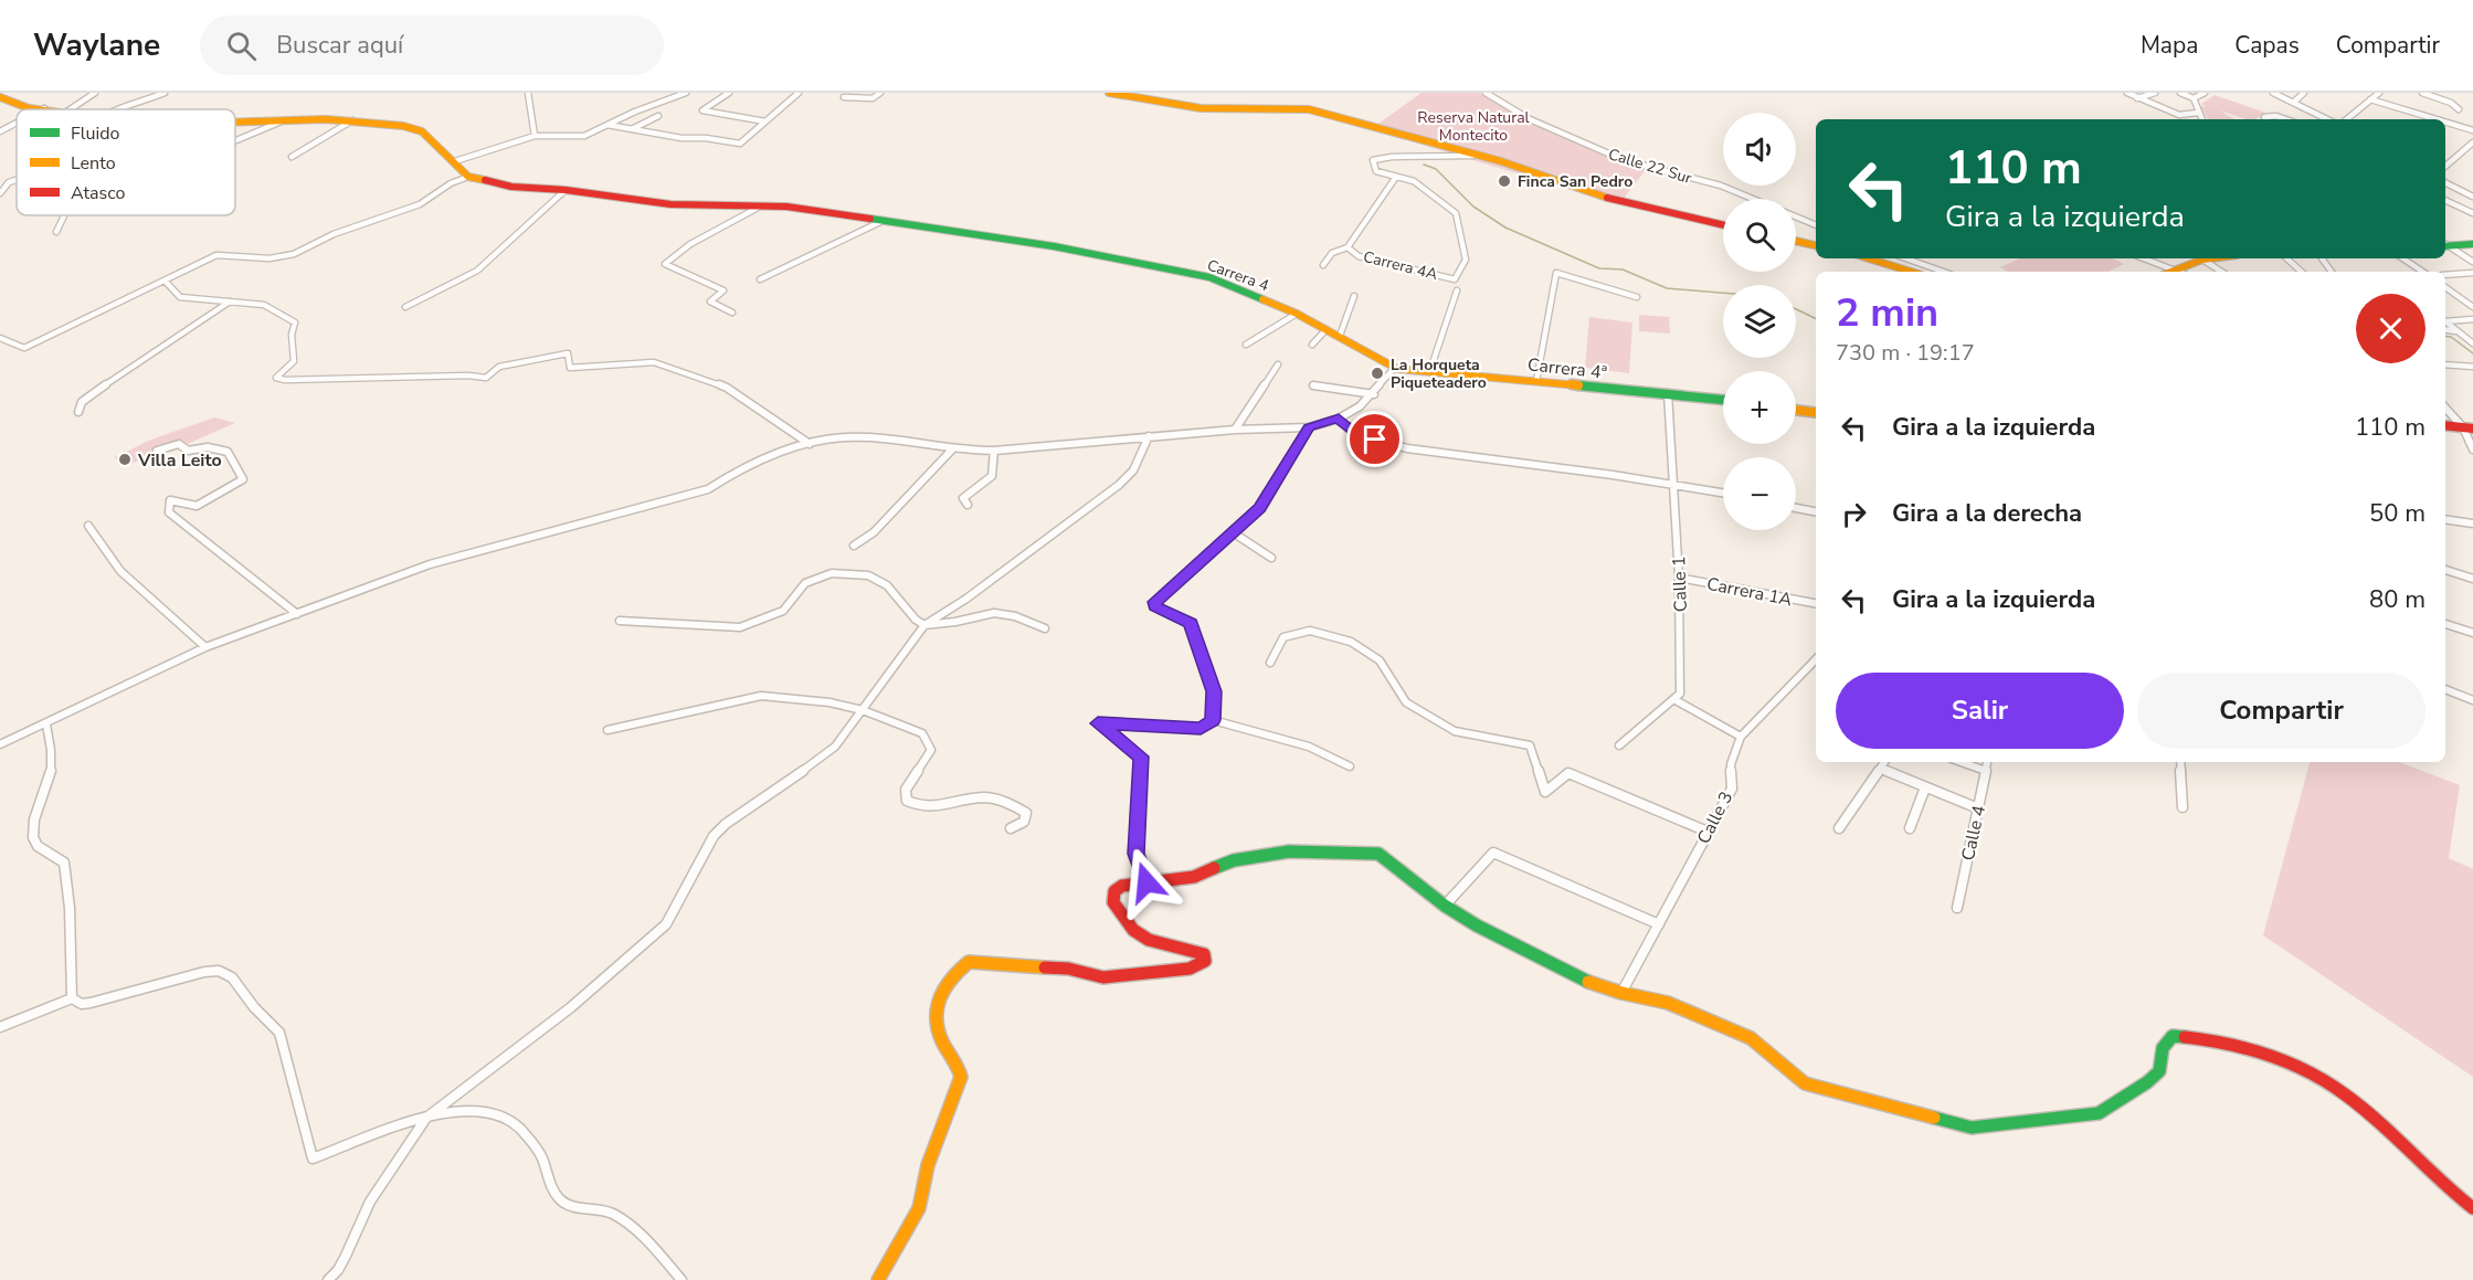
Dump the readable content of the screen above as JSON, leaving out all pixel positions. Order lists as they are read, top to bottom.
{
  "streets": {
    "street": [
      "Calle 22 Sur",
      "Carrera 4A",
      "Carrera 4",
      "Carrera 4ª",
      "Calle 1",
      "Carrera 1A",
      "Calle 3",
      "Calle 4"
    ]
  },
  "crossings": [
    ["Carrera 4", "Carrera 4ª"],
    ["Carrera 4ª", "Calle 1"],
    ["Calle 1", "Carrera 1A"]
  ],
  "parks": ["Reserva Natural Montecito"],
  "places": ["Finca San Pedro", "La Horqueta Piqueteadero", "Villa Leito"],
  "legend": ["Fluido", "Lento", "Atasco"],
  "page": {
    "header": "Waylane",
    "search": "Buscar aquí",
    "nav": ["Mapa", "Capas", "Compartir"],
    "map_buttons": ["+", "−"],
    "turn": ["110 m", "Gira a la izquierda"],
    "heading": ["2 min", "730 m · 19:17"],
    "list": [
      {
        "name": "Gira a la izquierda",
        "value": "110 m"
      },
      {
        "name": "Gira a la derecha",
        "value": "50 m"
      },
      {
        "name": "Gira a la izquierda",
        "value": "80 m"
      }
    ],
    "buttons": ["Salir", "Compartir"]
  }
}
